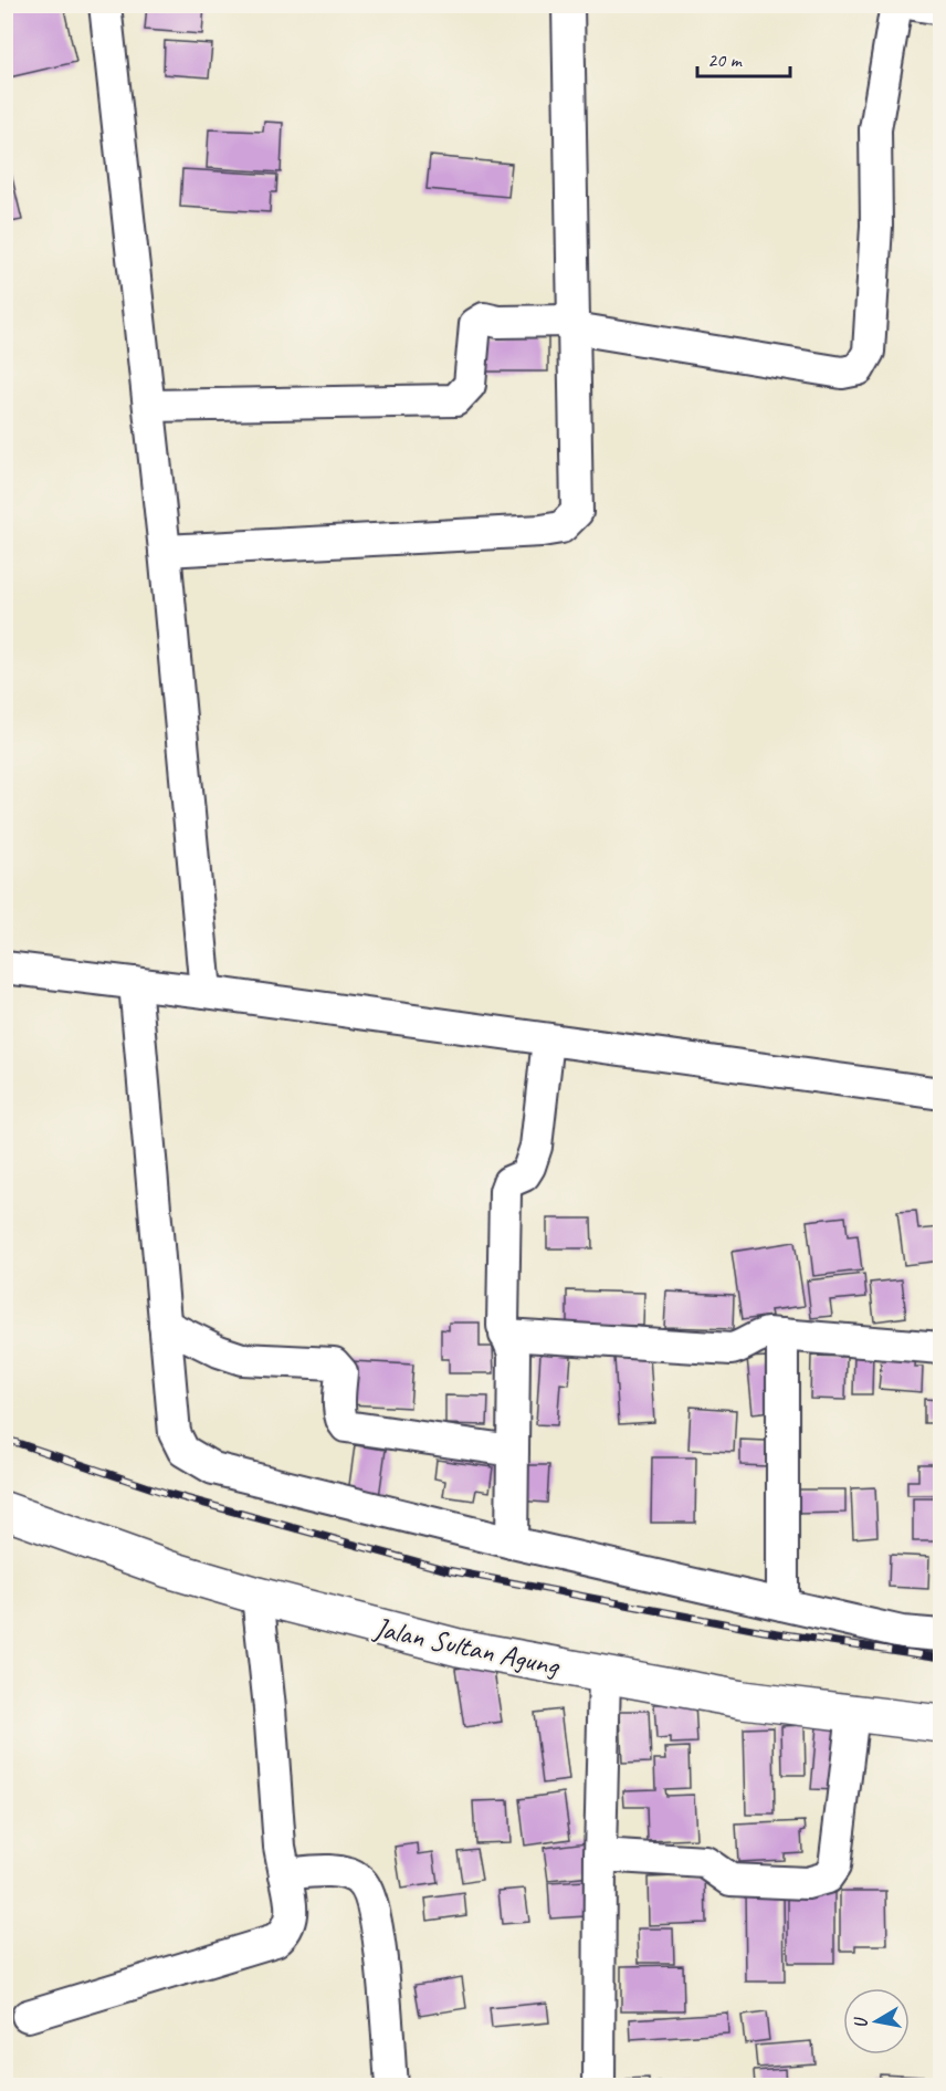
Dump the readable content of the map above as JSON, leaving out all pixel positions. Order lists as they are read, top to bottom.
{
  "streets": {
    "street": ["Jalan Sultan Agung"]
  },
  "scale_bar": "20 m",
  "north": "left"
}
